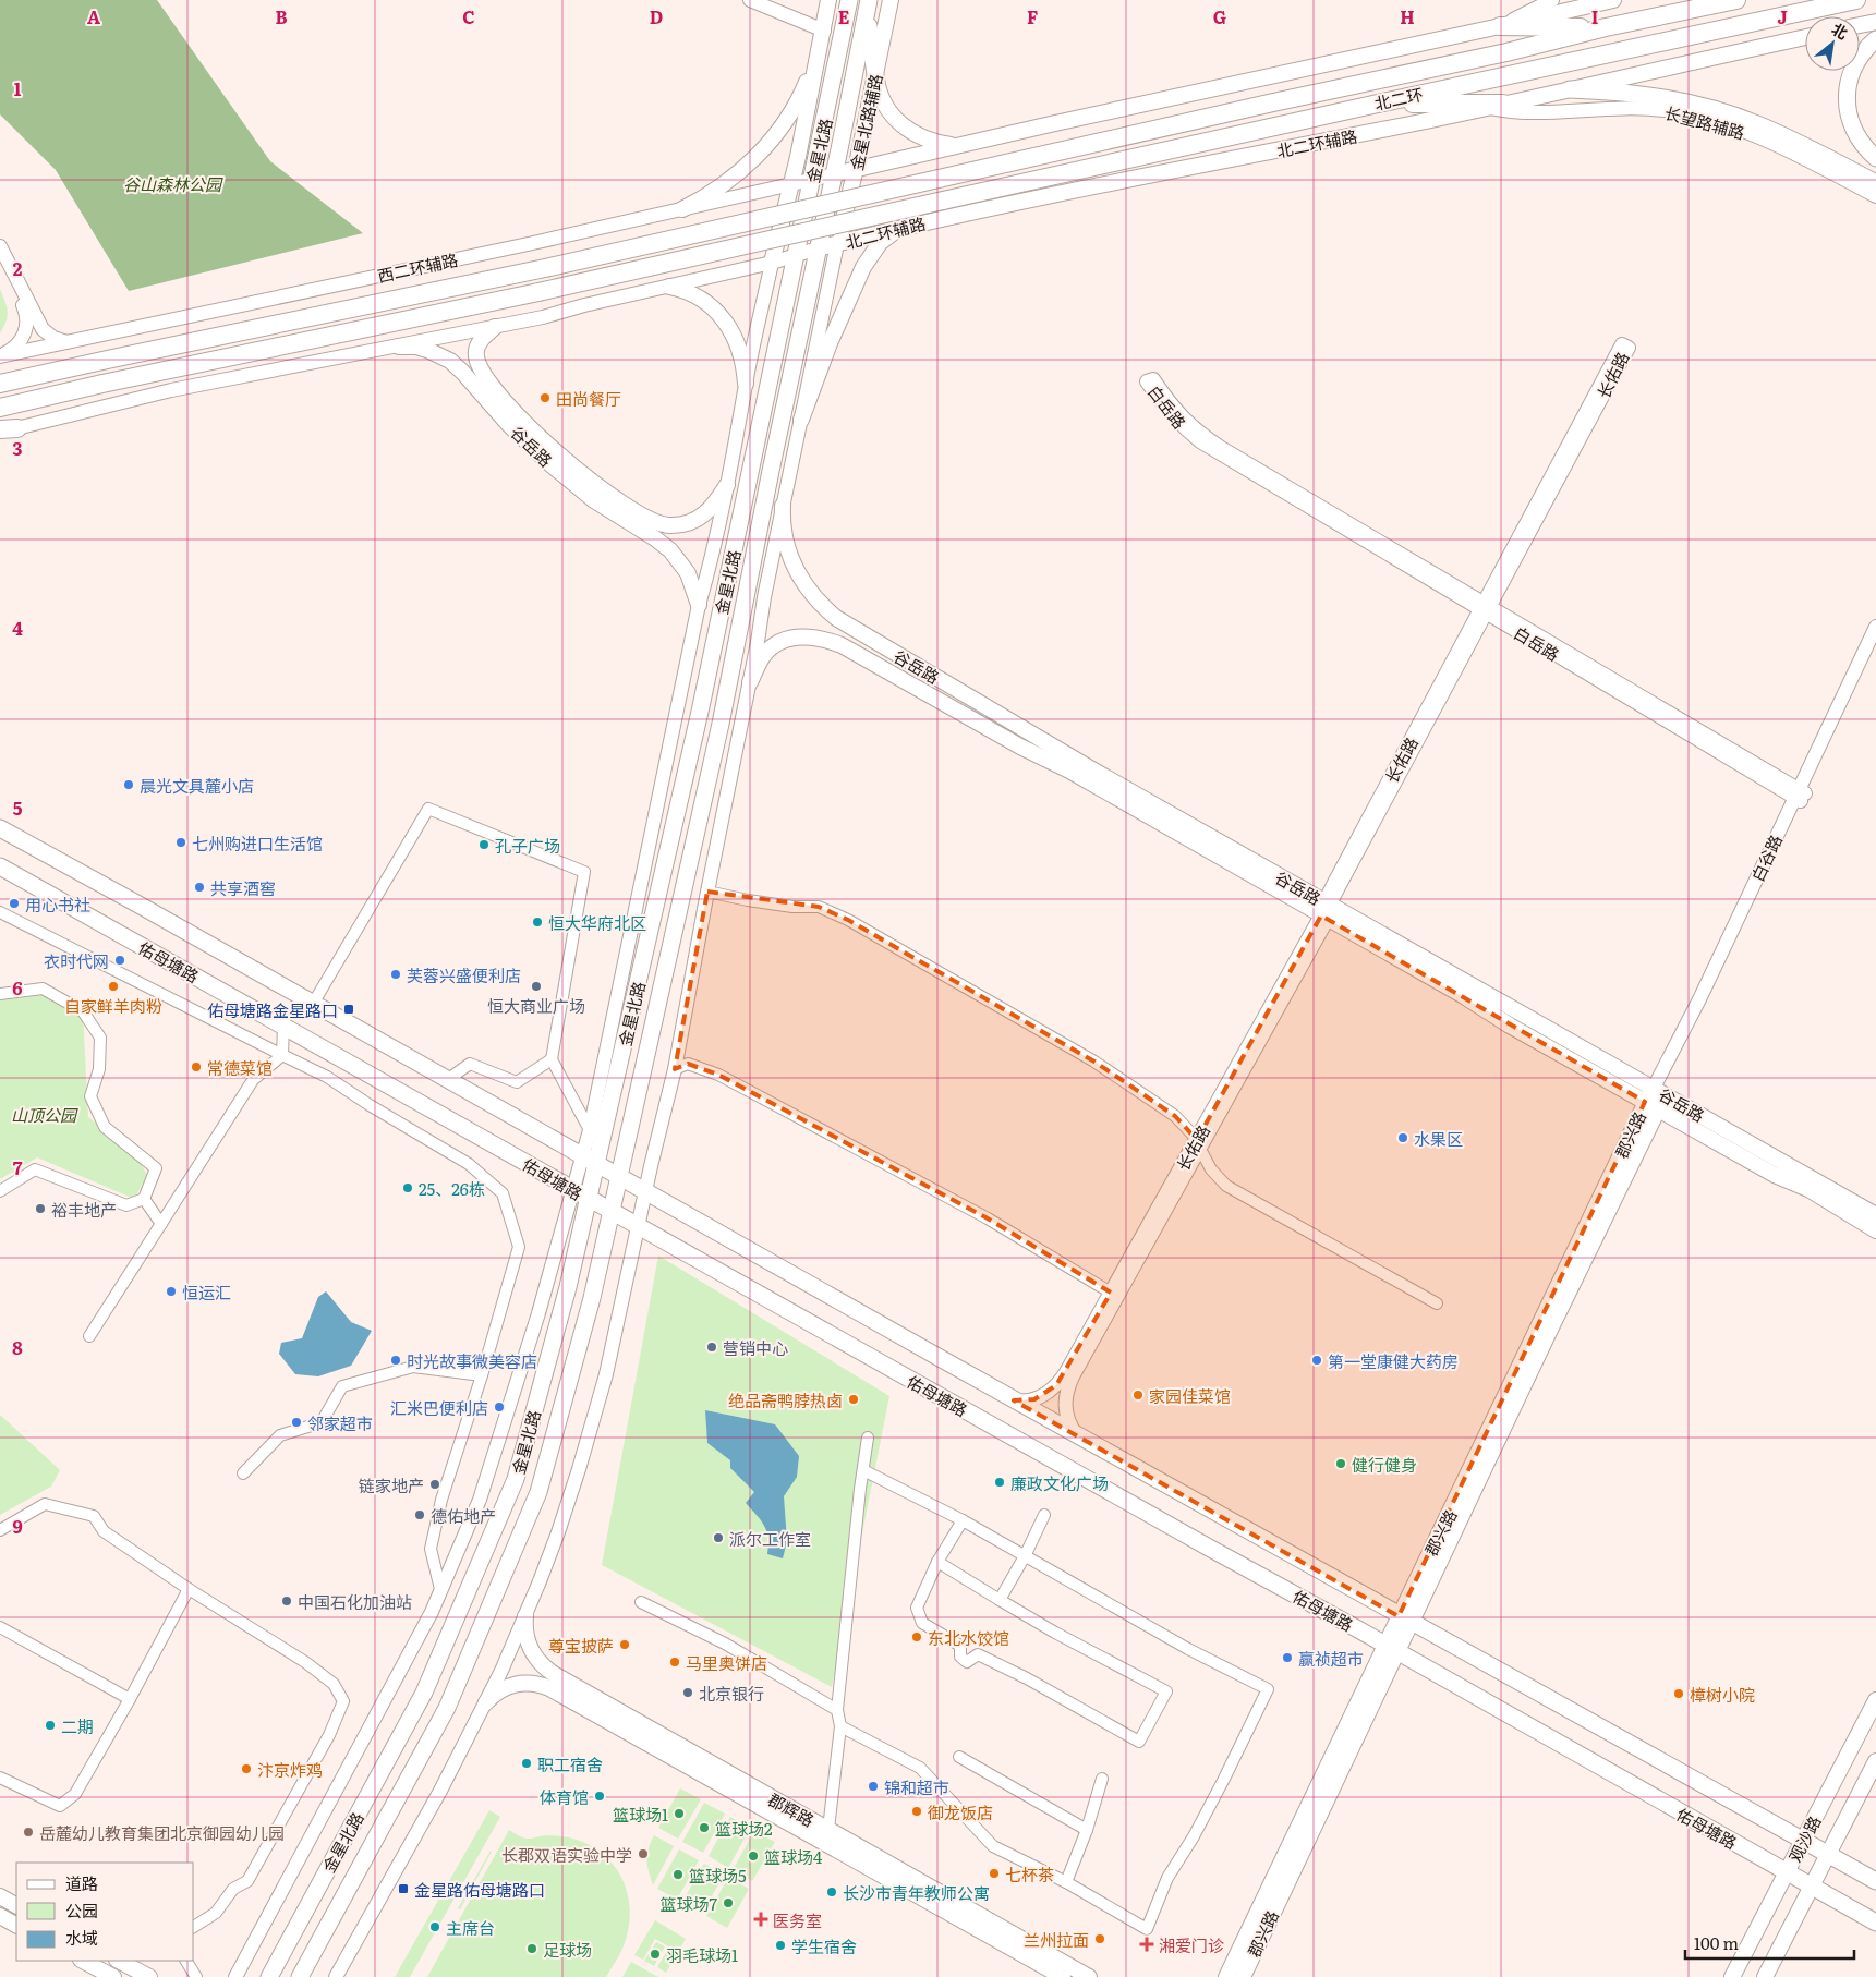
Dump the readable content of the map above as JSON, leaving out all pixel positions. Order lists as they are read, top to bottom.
{
  "streets": {
    "highway": ["北二环"],
    "main road": [
      "金星北路辅路",
      "北二环辅路",
      "金星北路",
      "谷岳路",
      "佑母塘路",
      "郡兴路",
      "郡辉路",
      "观沙路"
    ],
    "street": [
      "长望路辅路",
      "西二环辅路",
      "长佑路",
      "白岳路",
      "白谷路"
    ]
  },
  "crossings": [
    ["金星北路辅路", "北二环辅路"],
    ["长望路辅路", "北二环辅路"],
    ["北二环辅路", "金星北路"],
    ["金星北路", "西二环辅路"],
    ["金星北路", "佑母塘路"],
    ["长佑路", "白岳路"],
    ["长佑路", "谷岳路"],
    ["长佑路", "佑母塘路"],
    ["白岳路", "白谷路"],
    ["谷岳路", "白谷路"],
    ["谷岳路", "郡兴路"],
    ["白谷路", "郡兴路"],
    ["佑母塘路", "郡兴路"],
    ["佑母塘路", "观沙路"]
  ],
  "parks": ["谷山森林公园", "山顶公园"],
  "places": {
    "other": [
      "田尚餐厅",
      "晨光文具麓小店",
      "七州购进口生活馆",
      "孔子广场",
      "共享酒窖",
      "用心书社",
      "恒大华府北区",
      "衣时代网",
      "芙蓉兴盛便利店",
      "自家鲜羊肉粉",
      "恒大商业广场",
      "常德菜馆",
      "水果区",
      "25、26栋",
      "裕丰地产",
      "恒运汇",
      "营销中心",
      "时光故事微美容店",
      "第一堂康健大药房",
      "家园佳菜馆",
      "绝品斋鸭脖热卤",
      "汇米巴便利店",
      "邻家超市",
      "健行健身",
      "廉政文化广场",
      "链家地产",
      "德佑地产",
      "派尔工作室",
      "中国石化加油站",
      "东北水饺馆",
      "尊宝披萨",
      "赢祯超市",
      "马里奥饼店",
      "北京银行",
      "樟树小院",
      "二期",
      "职工宿舍",
      "汴京炸鸡",
      "锦和超市",
      "体育馆",
      "御龙饭店",
      "篮球场1",
      "篮球场2",
      "岳麓幼儿教育集团北京御园幼儿园",
      "长郡双语实验中学",
      "篮球场4",
      "七杯茶",
      "篮球场5",
      "长沙市青年教师公寓",
      "篮球场7",
      "主席台",
      "兰州拉面",
      "学生宿舍",
      "足球场",
      "羽毛球场1"
    ],
    "transit": ["佑母塘路金星路口", "金星路佑母塘路口"],
    "health": ["医务室", "湘爱门诊"]
  },
  "legend": ["道路", "公园", "水域"],
  "scale_bar": "100 m",
  "north": "top right",
  "grid": {
    "columns": [
      "A",
      "B",
      "C",
      "D",
      "E",
      "F",
      "G",
      "H",
      "I",
      "J"
    ],
    "rows": [
      "1",
      "2",
      "3",
      "4",
      "5",
      "6",
      "7",
      "8",
      "9"
    ]
  }
}
